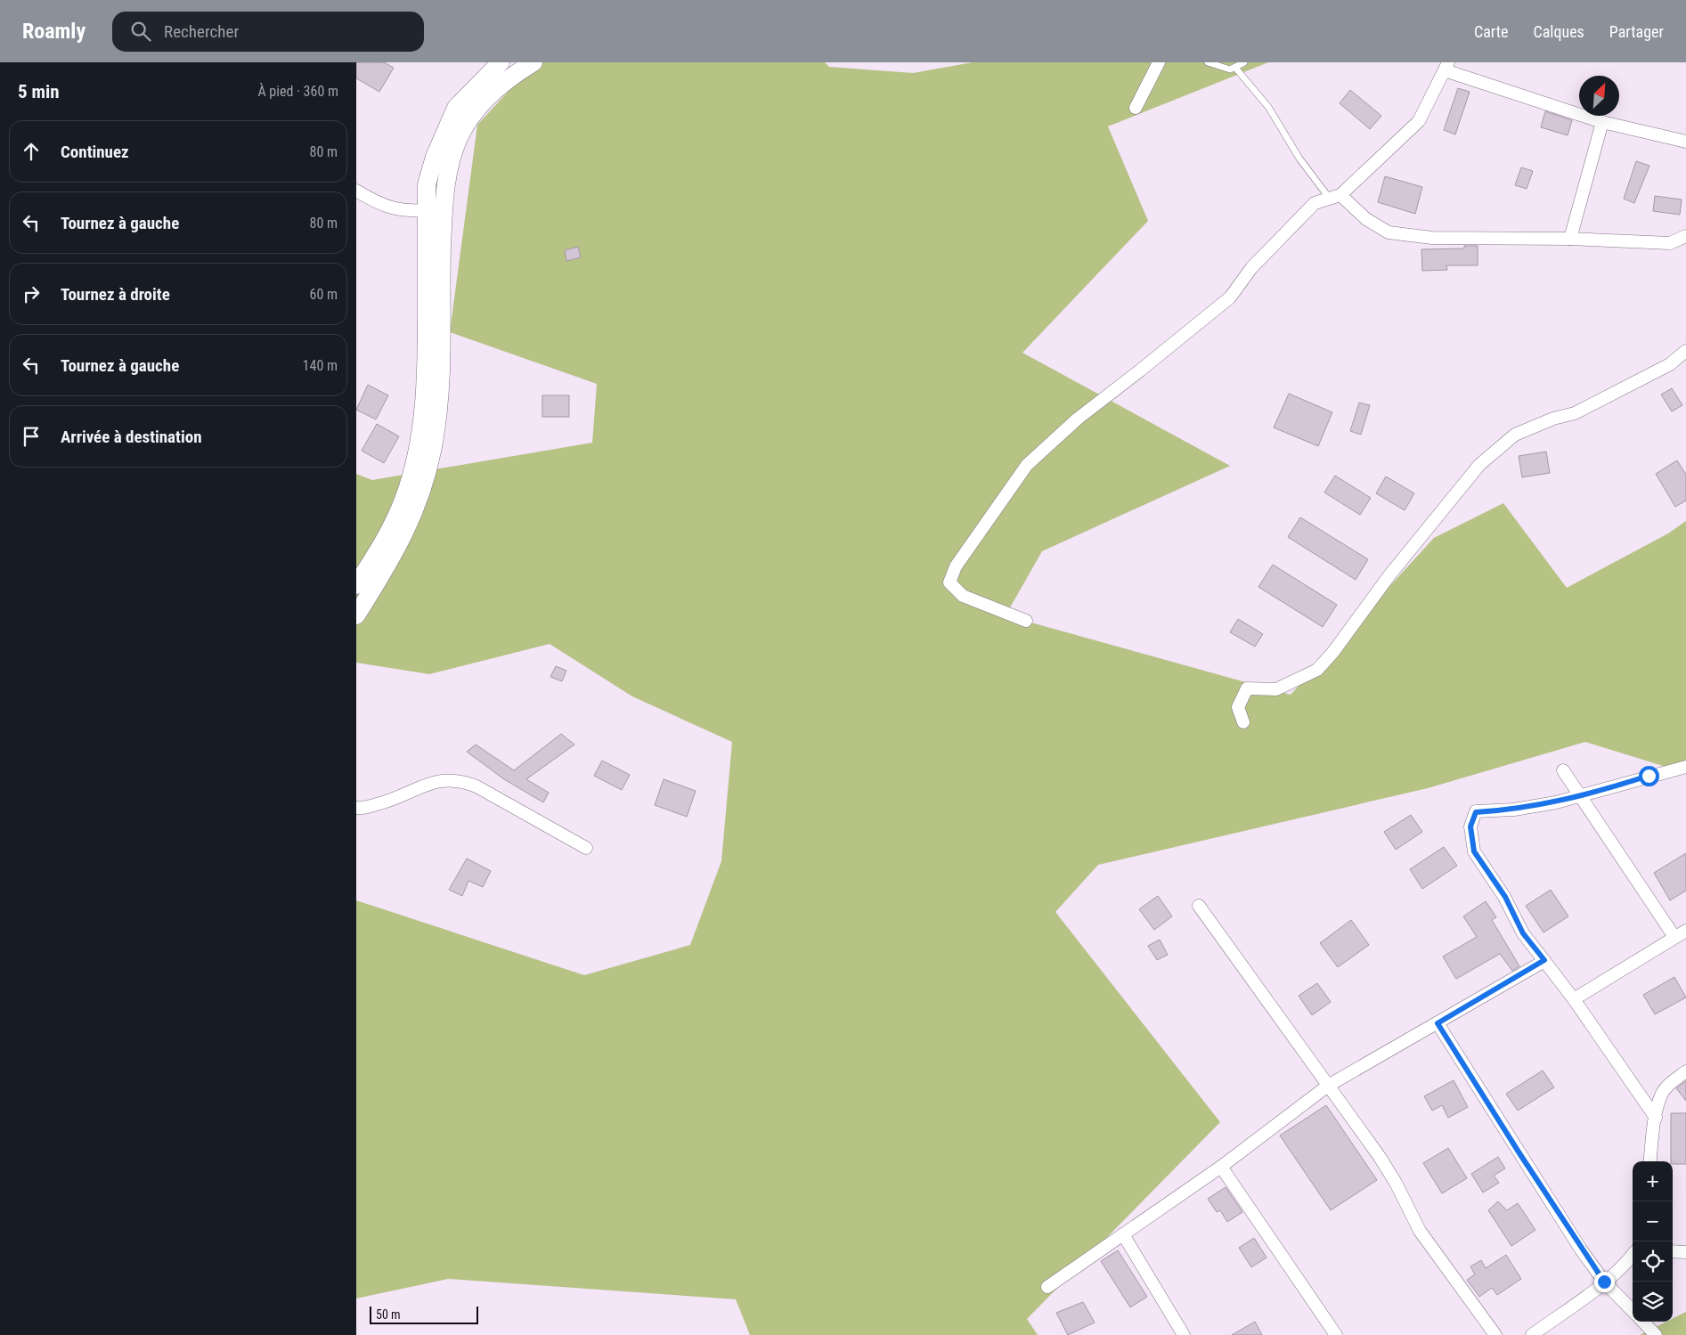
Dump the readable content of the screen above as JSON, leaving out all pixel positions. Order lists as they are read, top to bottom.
{
  "scale_bar": "50 m",
  "north": "top right",
  "page": {
    "header": "Roamly",
    "search": "Rechercher",
    "nav": ["Carte", "Calques", "Partager"],
    "heading": ["5 min", "À pied · 360 m"],
    "list": [
      ["Continuez", "80 m"],
      ["Tournez à gauche", "80 m"],
      ["Tournez à droite", "60 m"],
      ["Tournez à gauche", "140 m"],
      "Arrivée à destination"
    ],
    "map_buttons": ["+", "−"],
    "scale": "50 m"
  }
}
